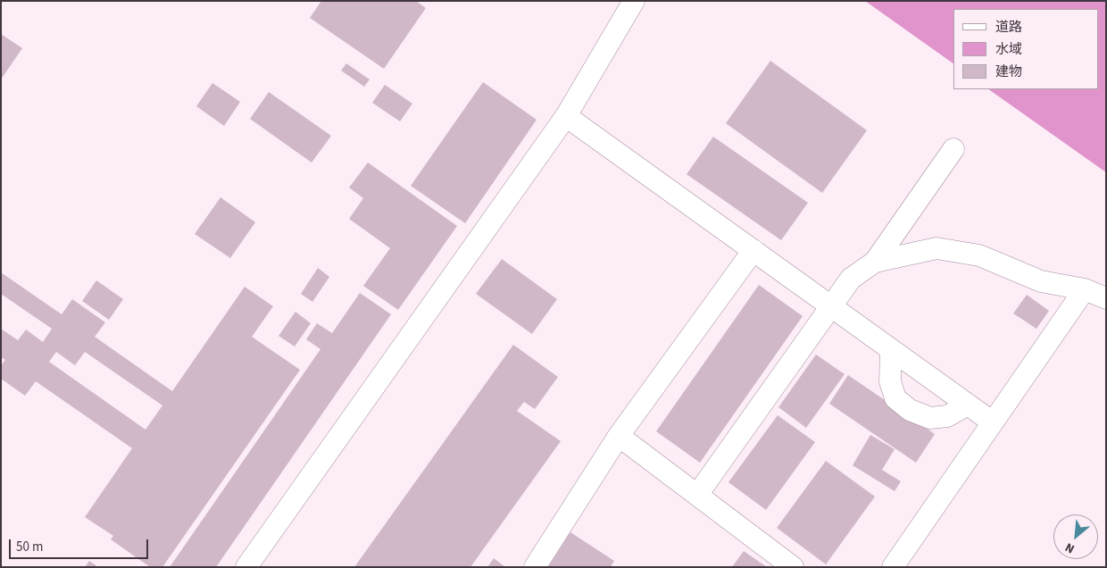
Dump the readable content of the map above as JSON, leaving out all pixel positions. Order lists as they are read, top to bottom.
{
  "legend": ["道路", "水域", "建物"],
  "scale_bar": "50 m",
  "north": "bottom left"
}
